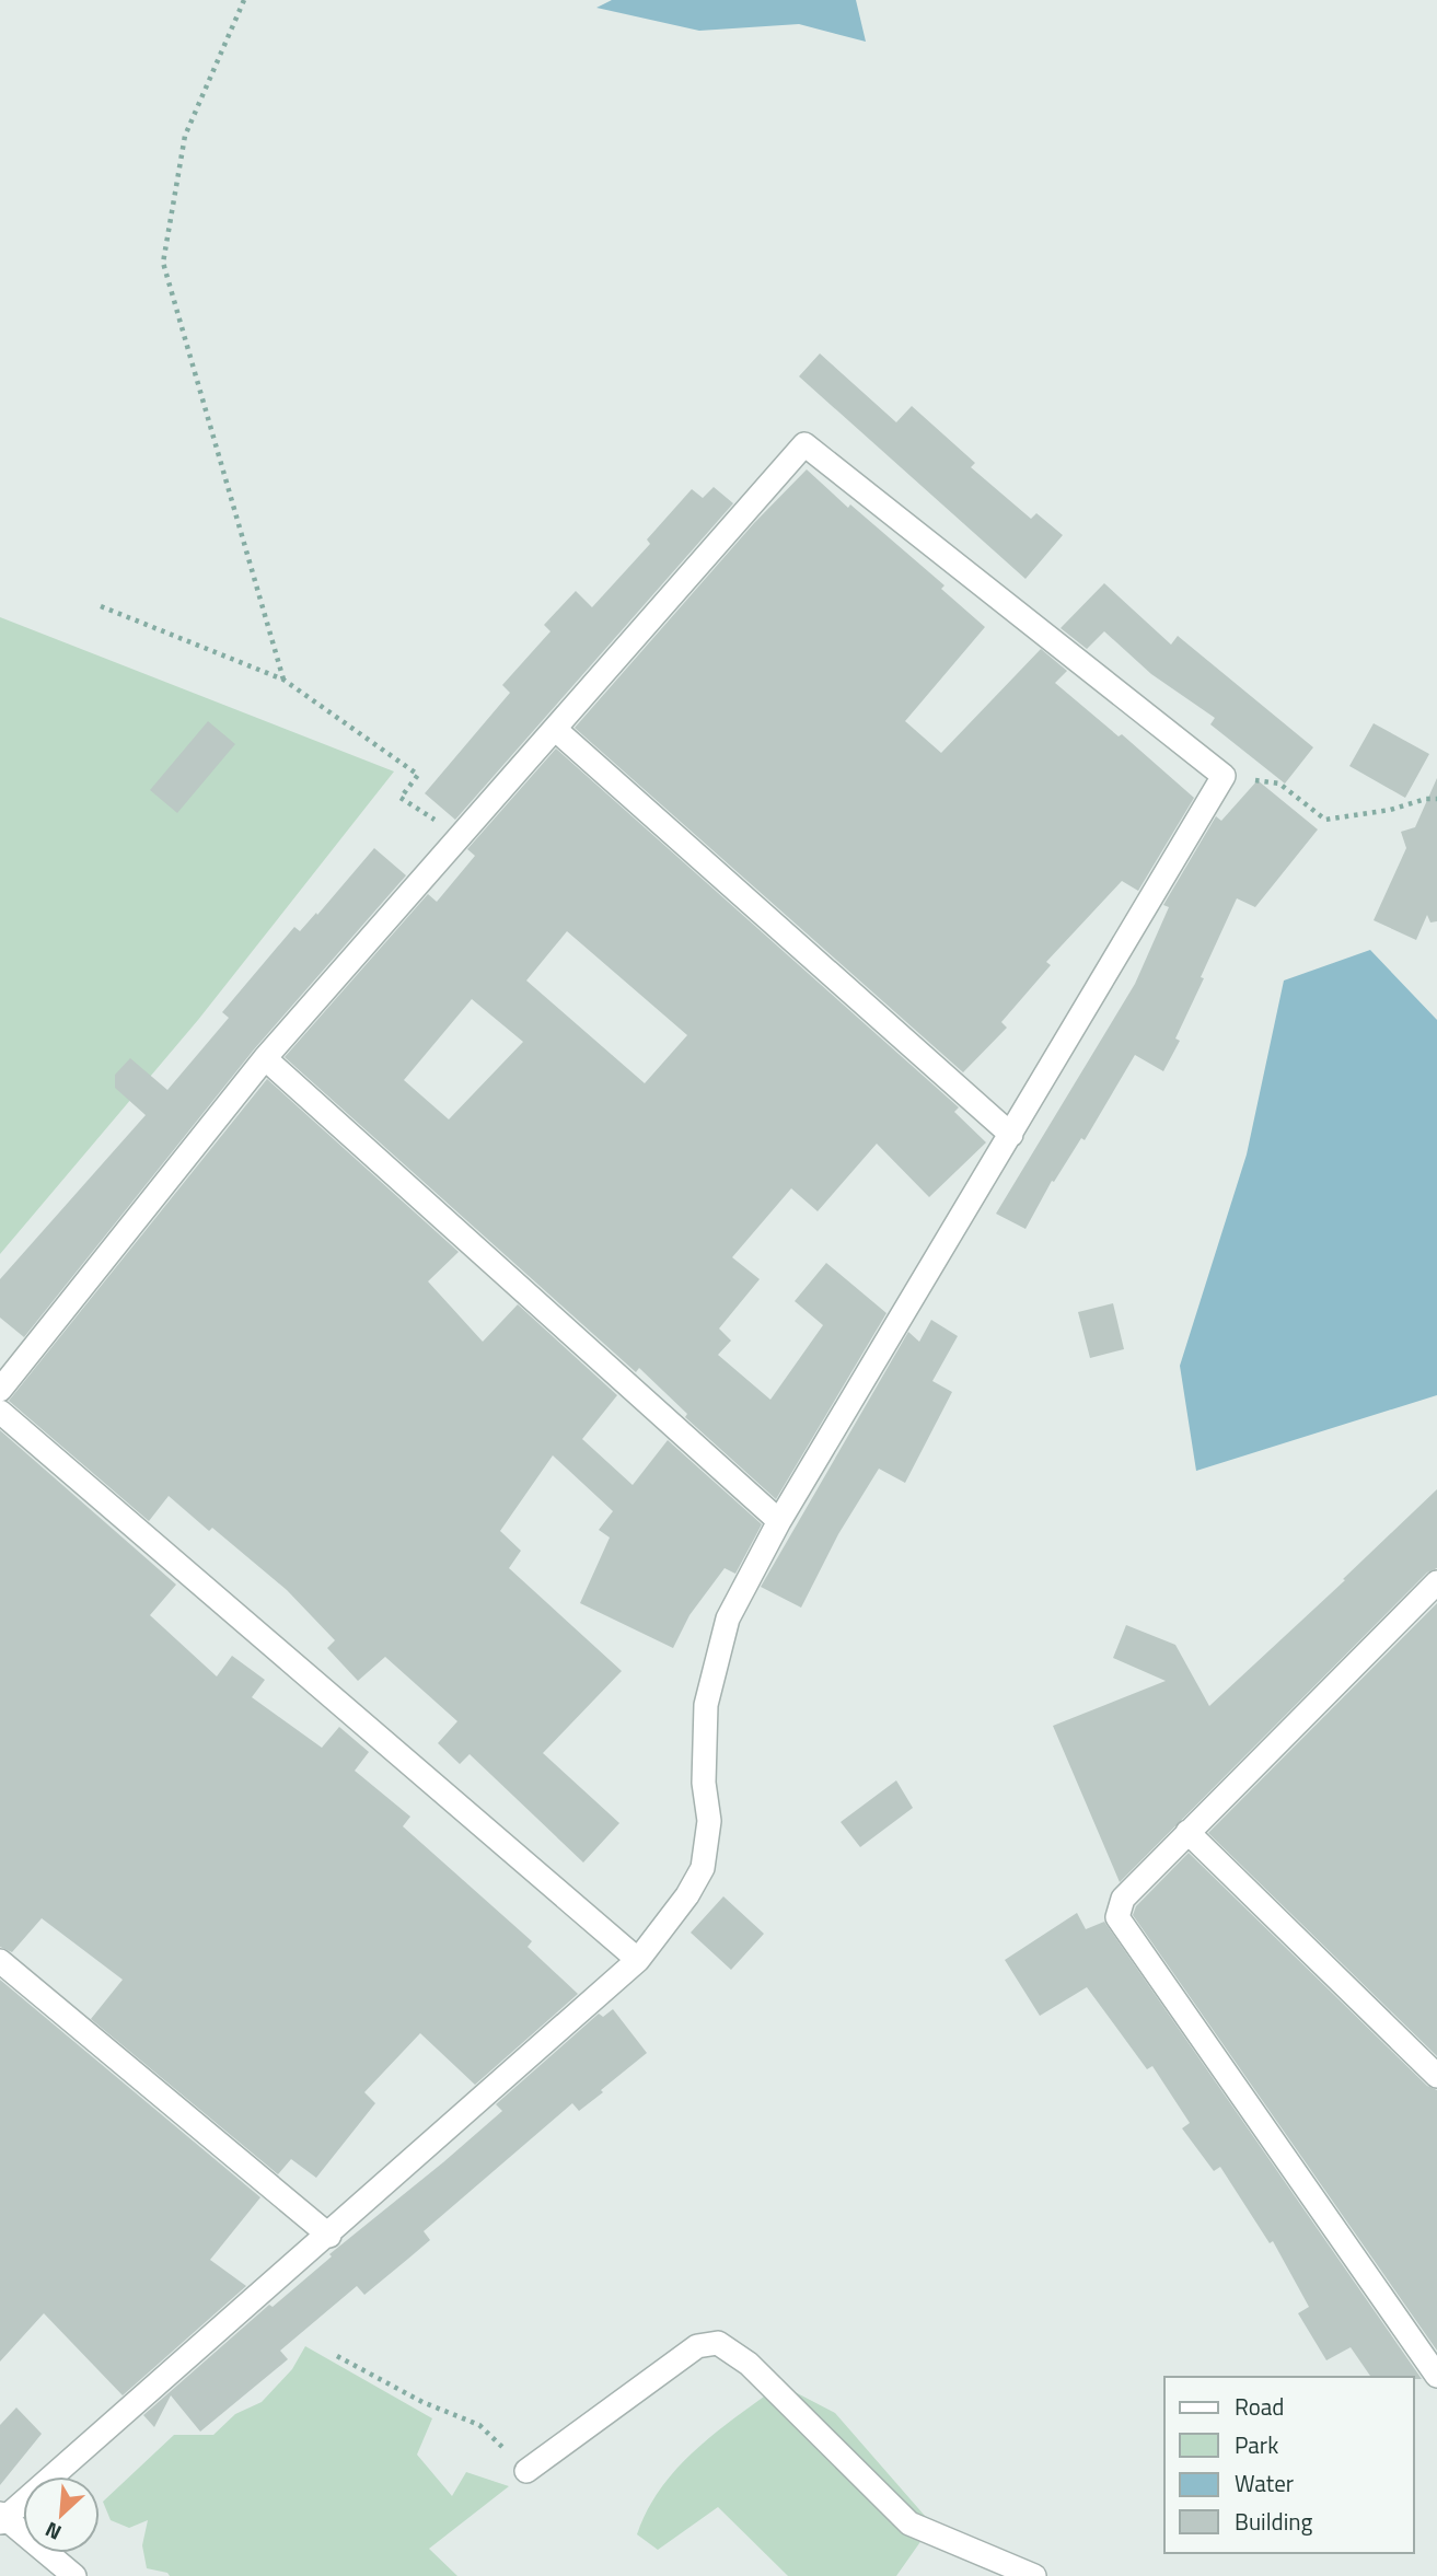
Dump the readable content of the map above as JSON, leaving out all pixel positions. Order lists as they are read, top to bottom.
{
  "legend": [
    "Road",
    "Park",
    "Water",
    "Building"
  ],
  "north": "bottom left"
}
